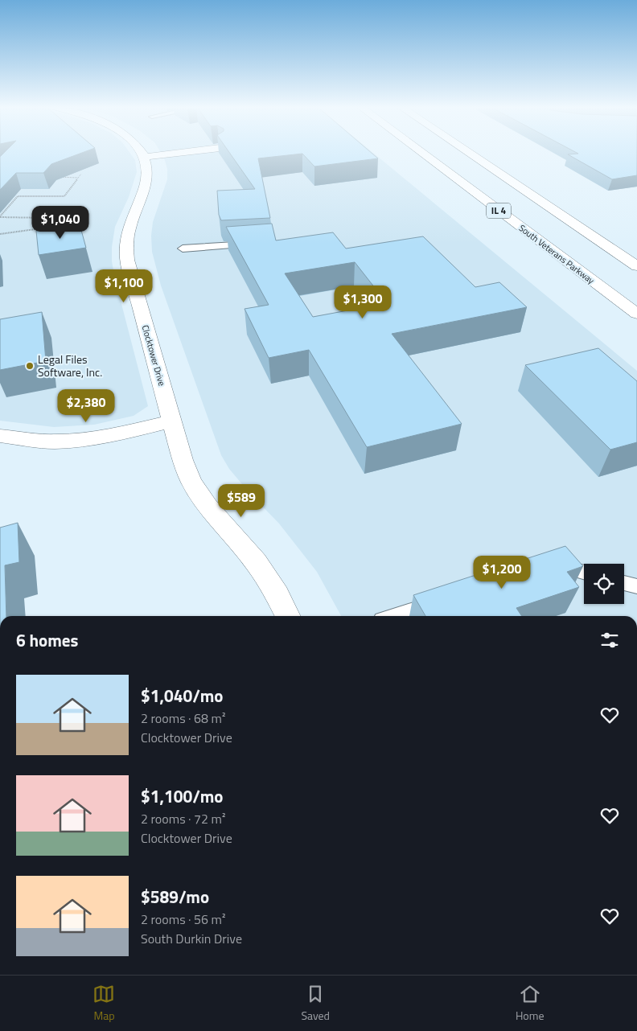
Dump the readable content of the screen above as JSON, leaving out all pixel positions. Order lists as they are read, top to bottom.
{
  "streets": {
    "main road": ["IL 4", "South Veterans Parkway", "Clocktower Drive"]
  },
  "places": ["Legal Files Software, Inc."],
  "page": {
    "price": [
      "$1,040",
      "$1,100",
      "$1,300",
      "$2,380",
      "$589",
      "$1,200"
    ],
    "heading": "6 homes",
    "list": [
      {
        "name": "$1,040/mo",
        "note": "2 rooms · 68 m² · Clocktower Drive"
      },
      {
        "name": "$1,100/mo",
        "note": "2 rooms · 72 m² · Clocktower Drive"
      },
      {
        "name": "$589/mo",
        "note": "2 rooms · 56 m² · South Durkin Drive"
      }
    ],
    "tabs": ["Map", "Saved", "Home"]
  }
}
